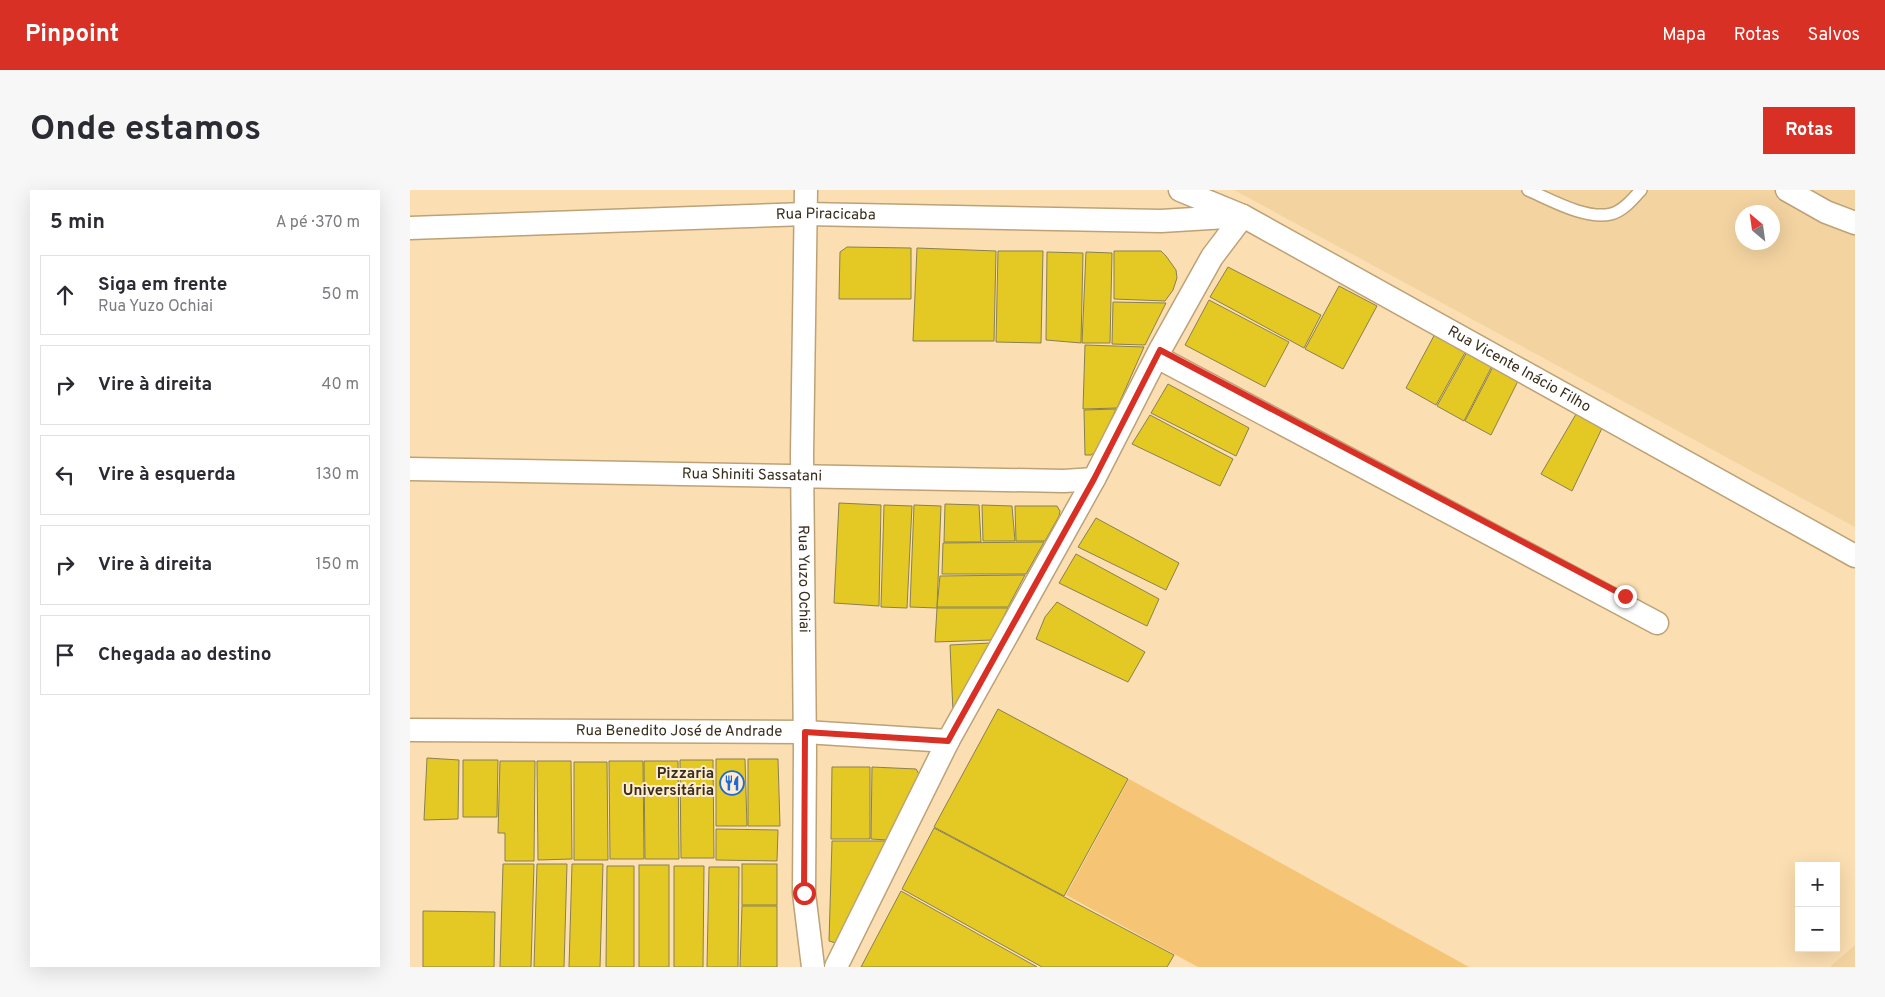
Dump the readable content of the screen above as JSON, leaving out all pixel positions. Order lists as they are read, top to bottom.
{
  "streets": {
    "street": [
      "Rua Piracicaba",
      "Rua Vicente Inácio Filho",
      "Rua Shiniti Sassatani",
      "Rua Yuzo Ochiai",
      "Rua Benedito José de Andrade"
    ]
  },
  "crossings": [
    ["Rua Piracicaba", "Rua Vicente Inácio Filho"],
    ["Rua Piracicaba", "Rua Yuzo Ochiai"],
    ["Rua Shiniti Sassatani", "Rua Yuzo Ochiai"],
    ["Rua Yuzo Ochiai", "Rua Benedito José de Andrade"]
  ],
  "places": {
    "restaurant": ["Pizzaria Universitária"]
  },
  "north": "top left",
  "page": {
    "header": "Pinpoint",
    "nav": ["Mapa", "Rotas", "Salvos"],
    "buttons": "Rotas",
    "title": "Onde estamos",
    "heading": ["5 min", "A pé · 370 m"],
    "list": [
      ["Siga em frente", "Rua Yuzo Ochiai", "50 m"],
      ["Vire à direita", "40 m"],
      ["Vire à esquerda", "130 m"],
      ["Vire à direita", "150 m"],
      "Chegada ao destino"
    ],
    "map_buttons": ["+", "−"]
  }
}
